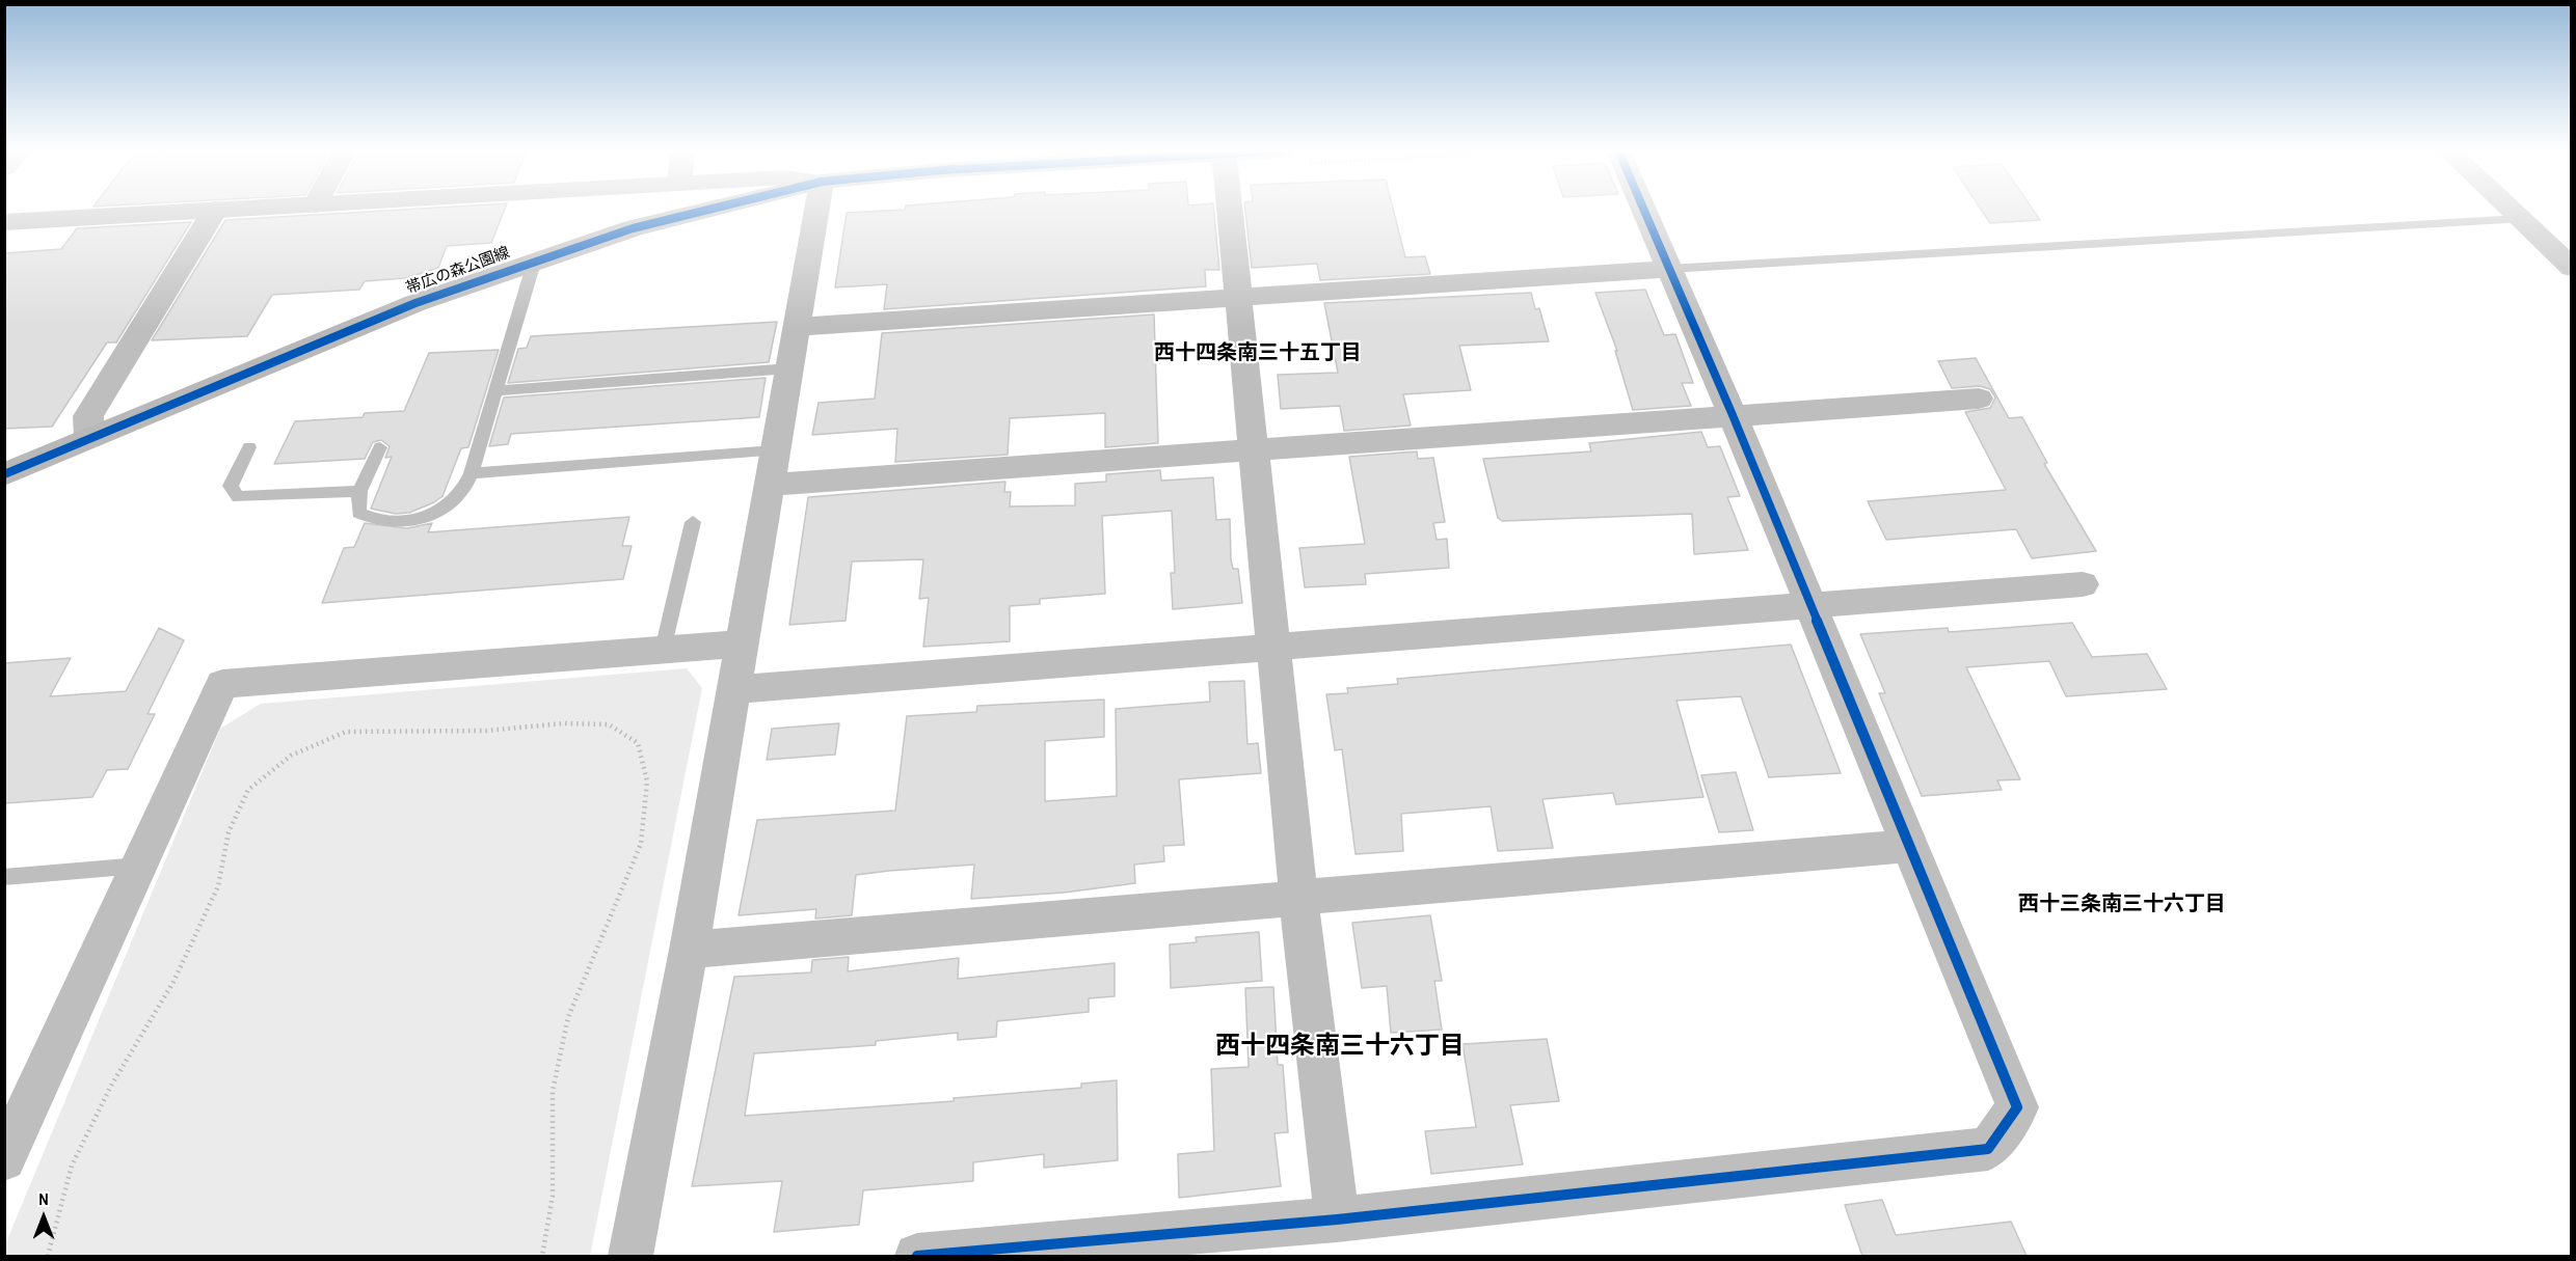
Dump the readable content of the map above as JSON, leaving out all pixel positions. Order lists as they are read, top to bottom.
{
  "streets": {
    "main road": ["帯広の森公園線"]
  },
  "districts": ["西十四条南三十五丁目", "西十三条南三十六丁目", "西十四条南三十六丁目"],
  "north": "top"
}
